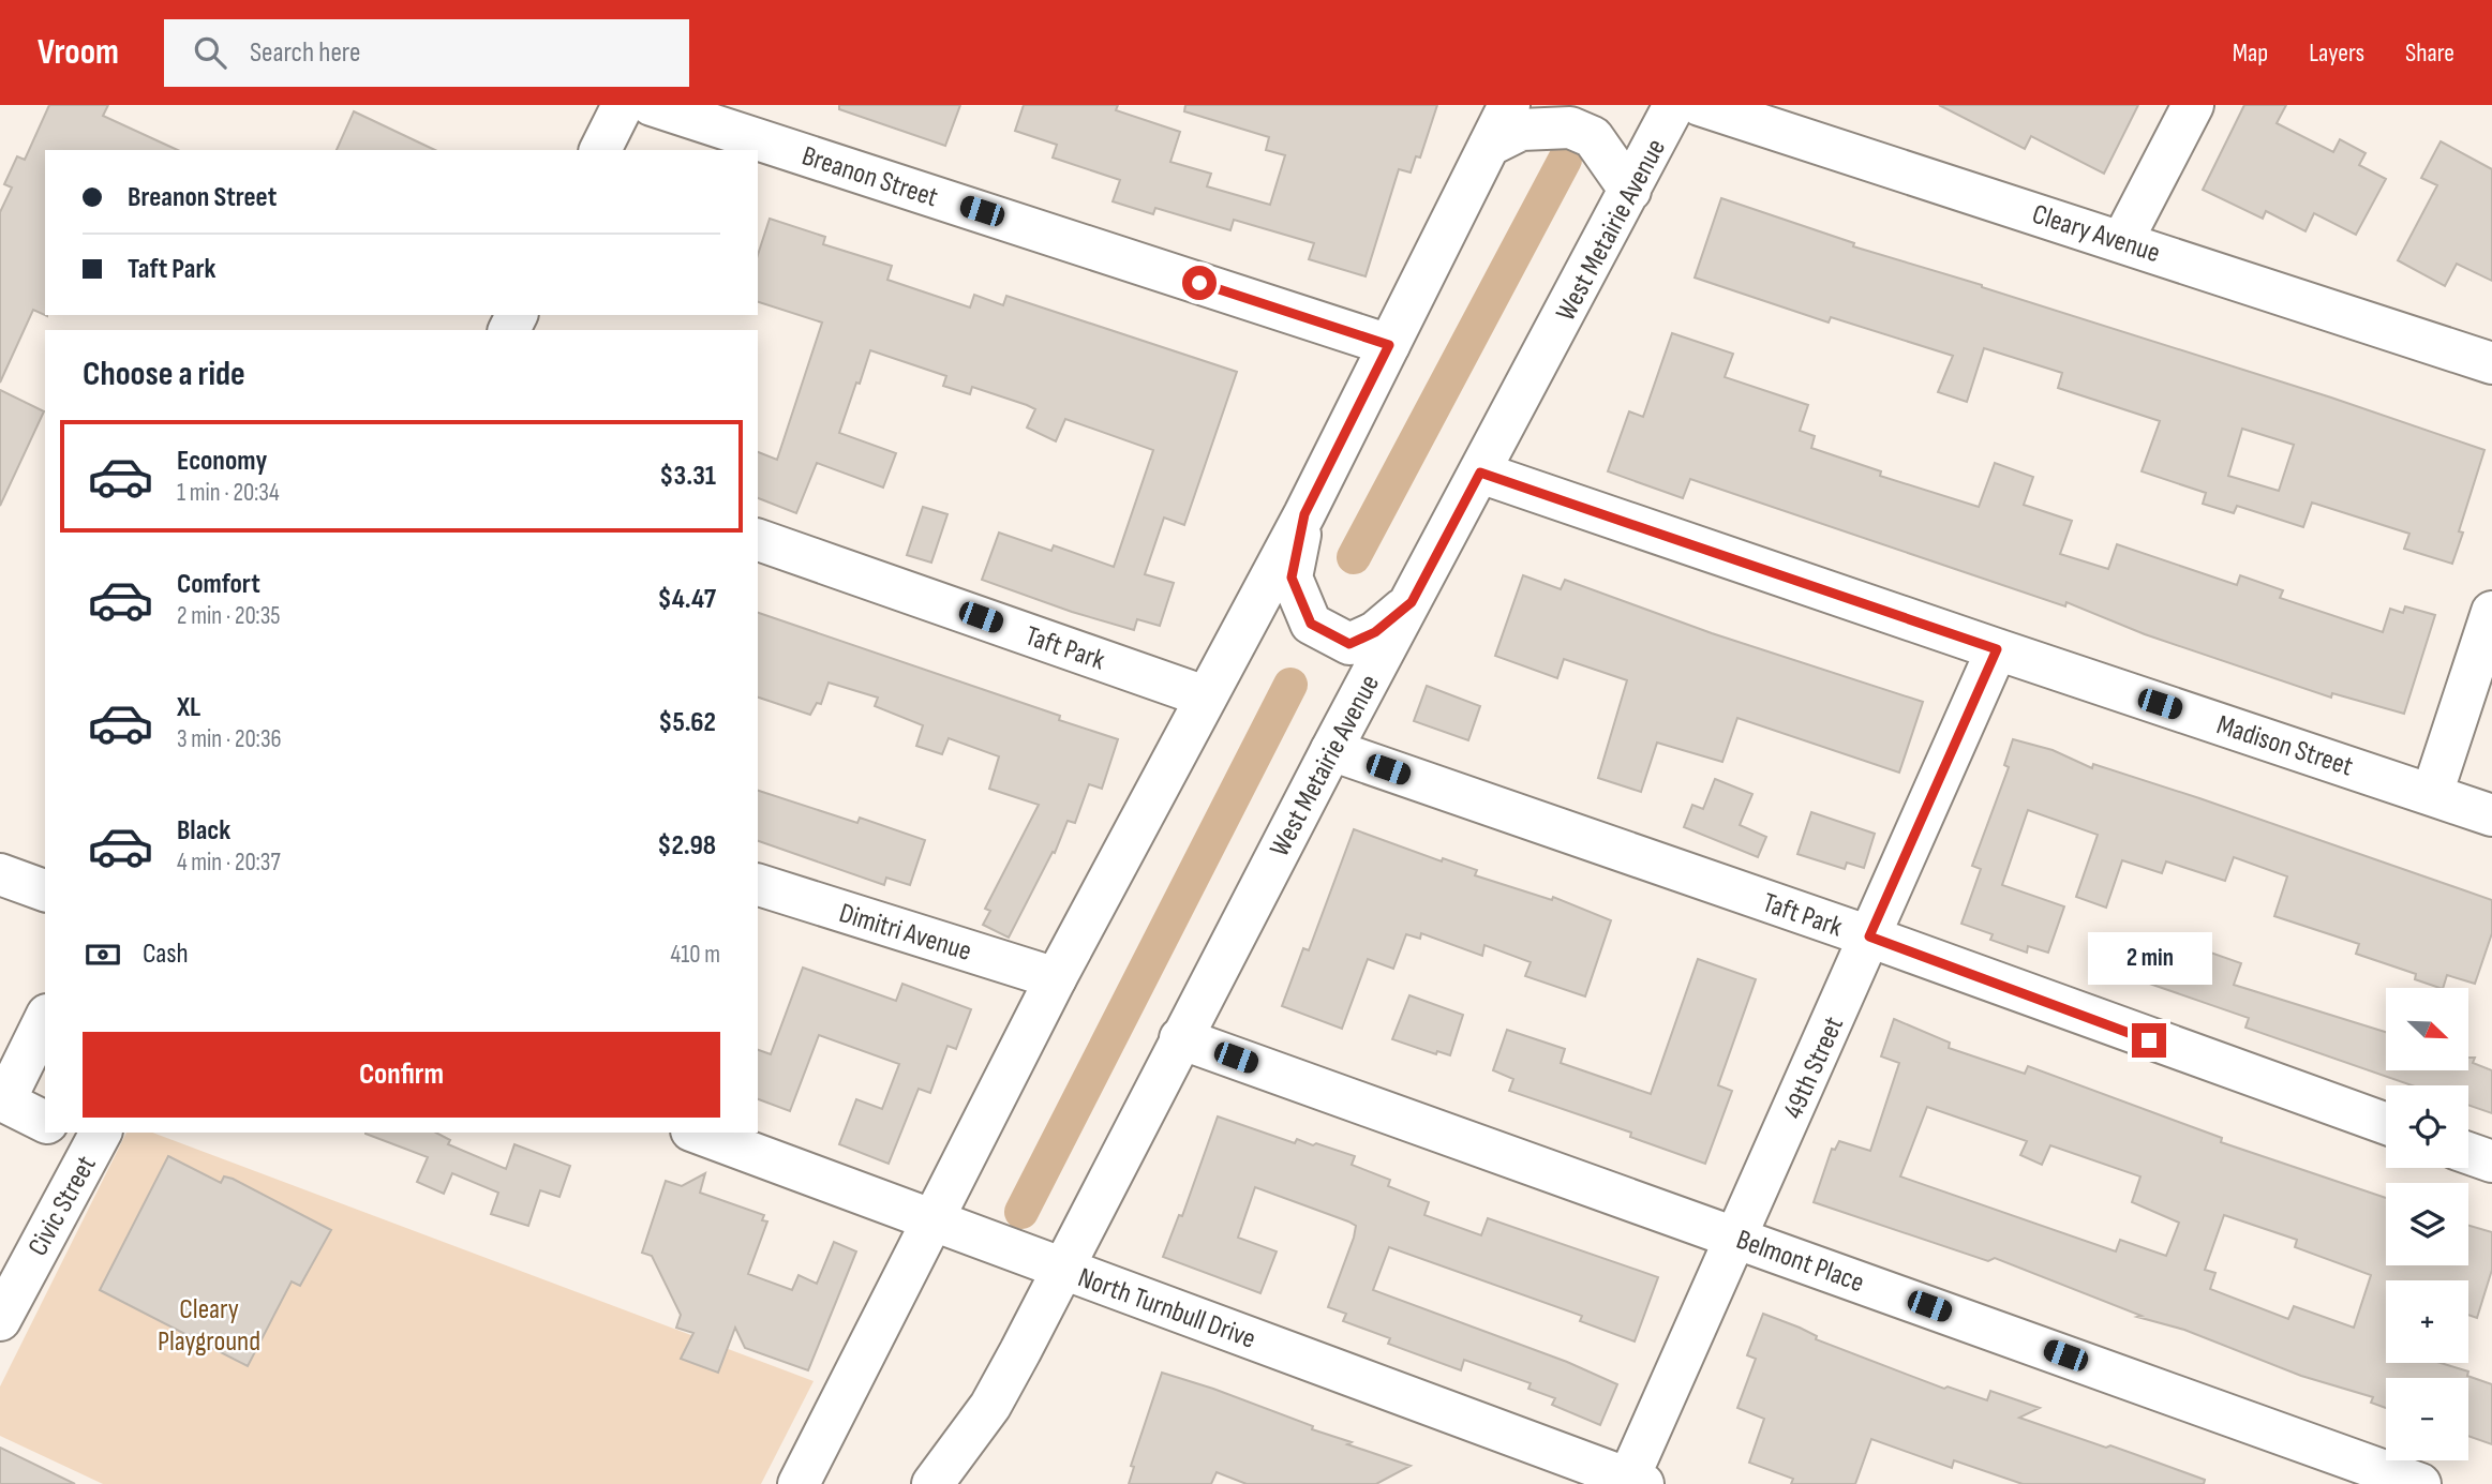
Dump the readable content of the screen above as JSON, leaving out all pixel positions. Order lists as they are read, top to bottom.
{
  "streets": {
    "street": [
      "Breanon Street",
      "West Metairie Avenue",
      "Cleary Avenue",
      "Taft Park",
      "Madison Street",
      "Dimitri Avenue",
      "49th Street",
      "Civic Street",
      "Belmont Place",
      "North Turnbull Drive"
    ]
  },
  "crossings": [
    ["West Metairie Avenue", "Taft Park"],
    ["West Metairie Avenue", "Madison Street"],
    ["West Metairie Avenue", "Belmont Place"],
    ["West Metairie Avenue", "North Turnbull Drive"],
    ["Taft Park", "49th Street"],
    ["Madison Street", "49th Street"],
    ["49th Street", "Belmont Place"],
    ["49th Street", "North Turnbull Drive"]
  ],
  "parks": ["Cleary Playground"],
  "north": "bottom right",
  "page": {
    "header": "Vroom",
    "search": "Search here",
    "nav": ["Map", "Layers", "Share"],
    "banner": ["Breanon Street", "Taft Park"],
    "heading": "Choose a ride",
    "list": [
      {
        "name": "Economy",
        "note": "1 min · 20:34",
        "value": "$3.31"
      },
      {
        "name": "Comfort",
        "note": "2 min · 20:35",
        "value": "$4.47"
      },
      {
        "name": "XL",
        "note": "3 min · 20:36",
        "value": "$5.62"
      },
      {
        "name": "Black",
        "note": "4 min · 20:37",
        "value": "$2.98"
      }
    ],
    "pay": ["Cash", "410 m"],
    "bubble": "2 min",
    "map_buttons": ["+", "−"],
    "buttons": "Confirm"
  }
}
